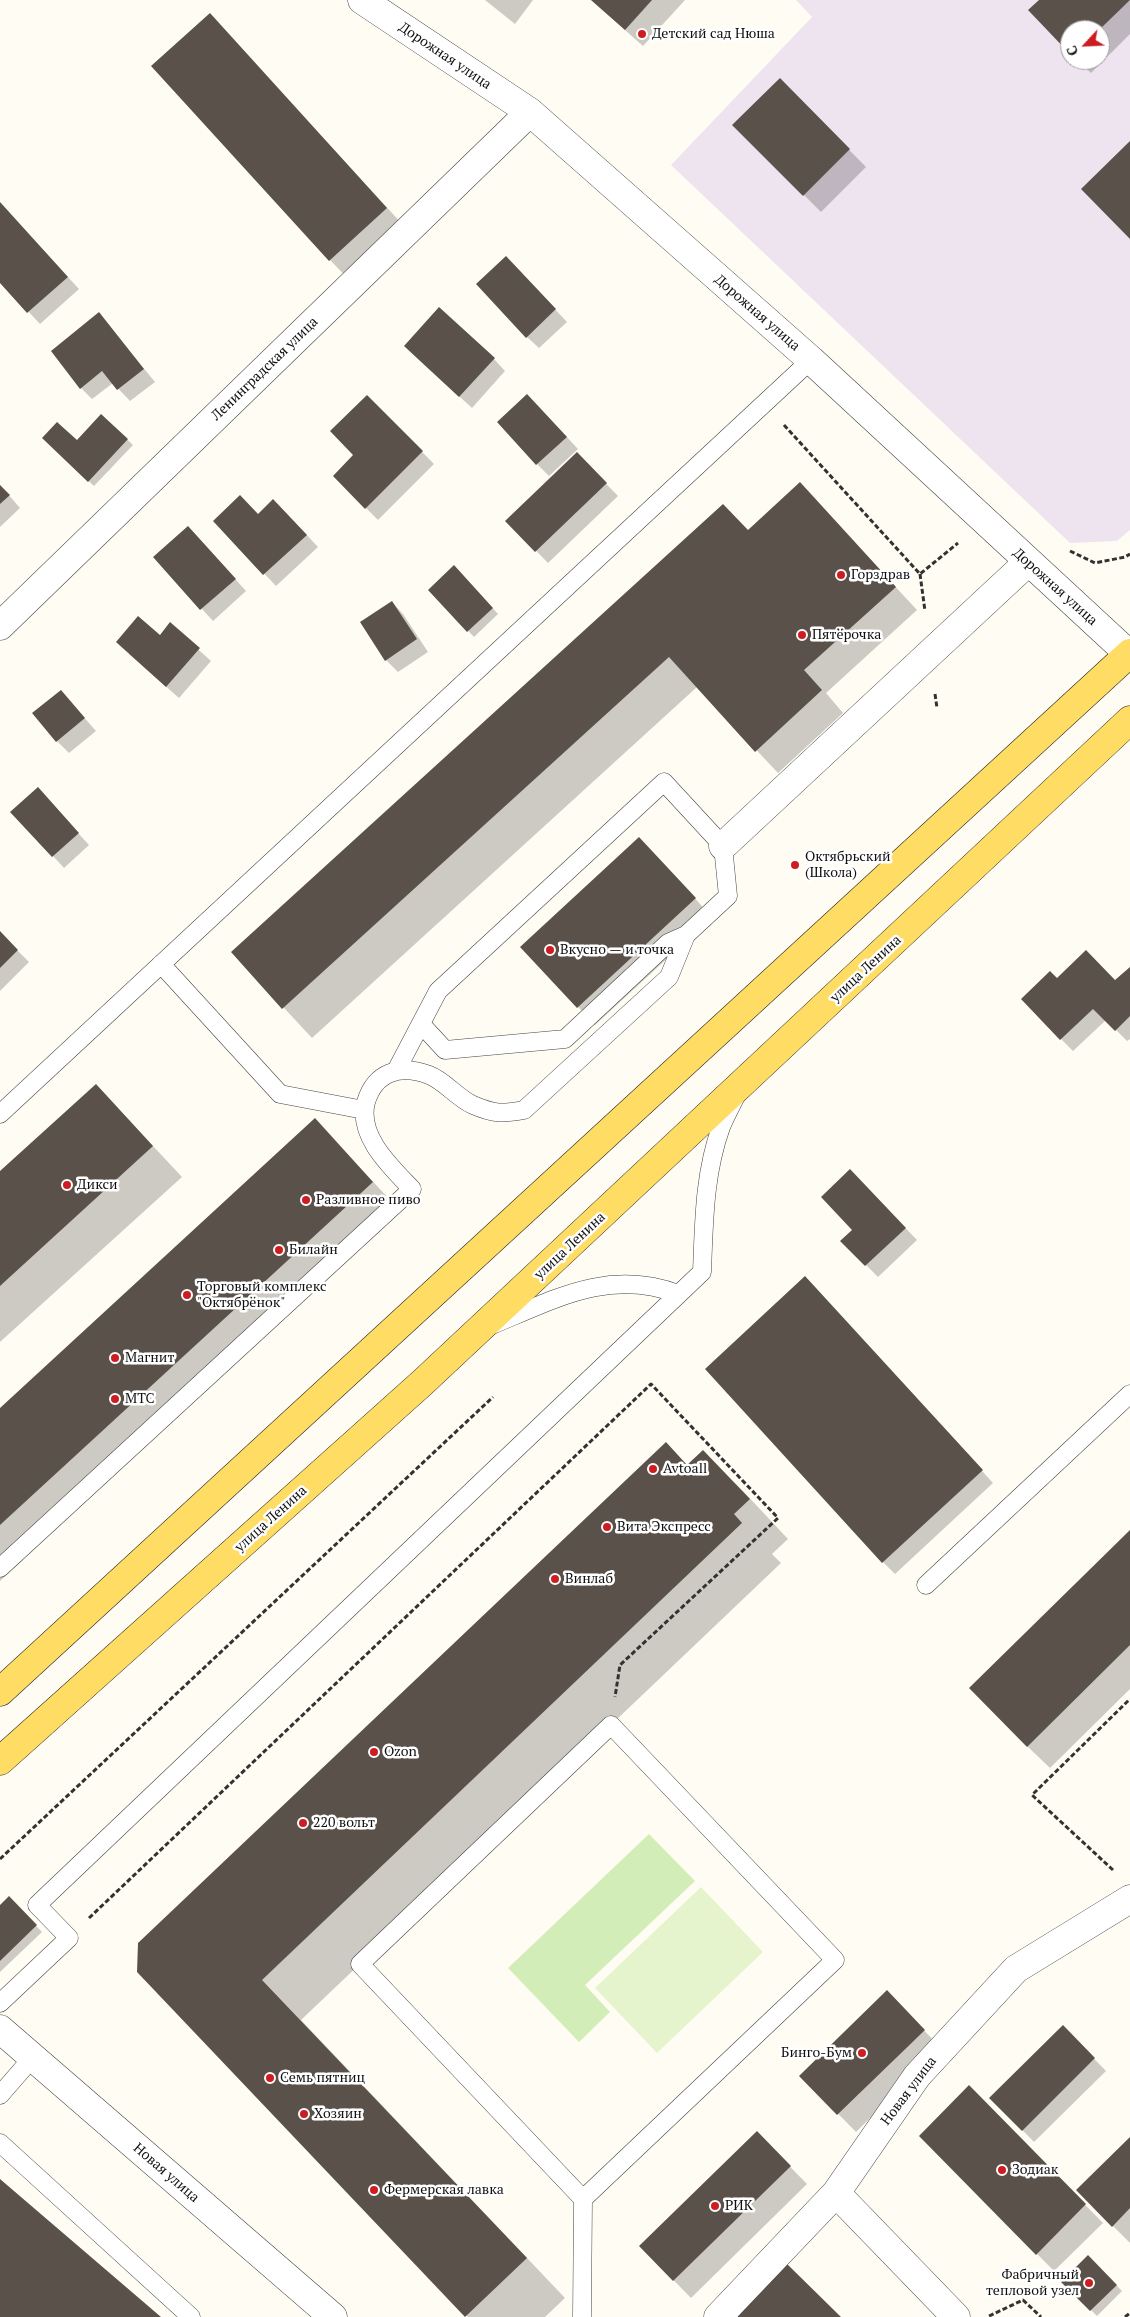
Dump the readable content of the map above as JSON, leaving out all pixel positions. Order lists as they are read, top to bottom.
{
  "streets": {
    "main road": ["улица Ленина"],
    "street": ["Дорожная улица", "Ленинградская улица", "Новая улица"]
  },
  "crossings": [
    ["Дорожная улица", "Ленинградская улица"]
  ],
  "places": [
    "Детский сад Нюша",
    "Горздрав",
    "Пятёрочка",
    "Октябрьский (Школа)",
    "Вкусно — и точка",
    "Дикси",
    "Разливное пиво",
    "Билайн",
    "Торговый комплекс \"Октябрёнок\"",
    "Магнит",
    "МТС",
    "Avtoall",
    "Вита Экспресс",
    "Винлаб",
    "Ozon",
    "220 вольт",
    "Бинго-Бум",
    "Семь пятниц",
    "Хозяин",
    "Зодиак",
    "Фермерская лавка",
    "РИК",
    "Фабричный тепловой узел"
  ],
  "north": "bottom left"
}
